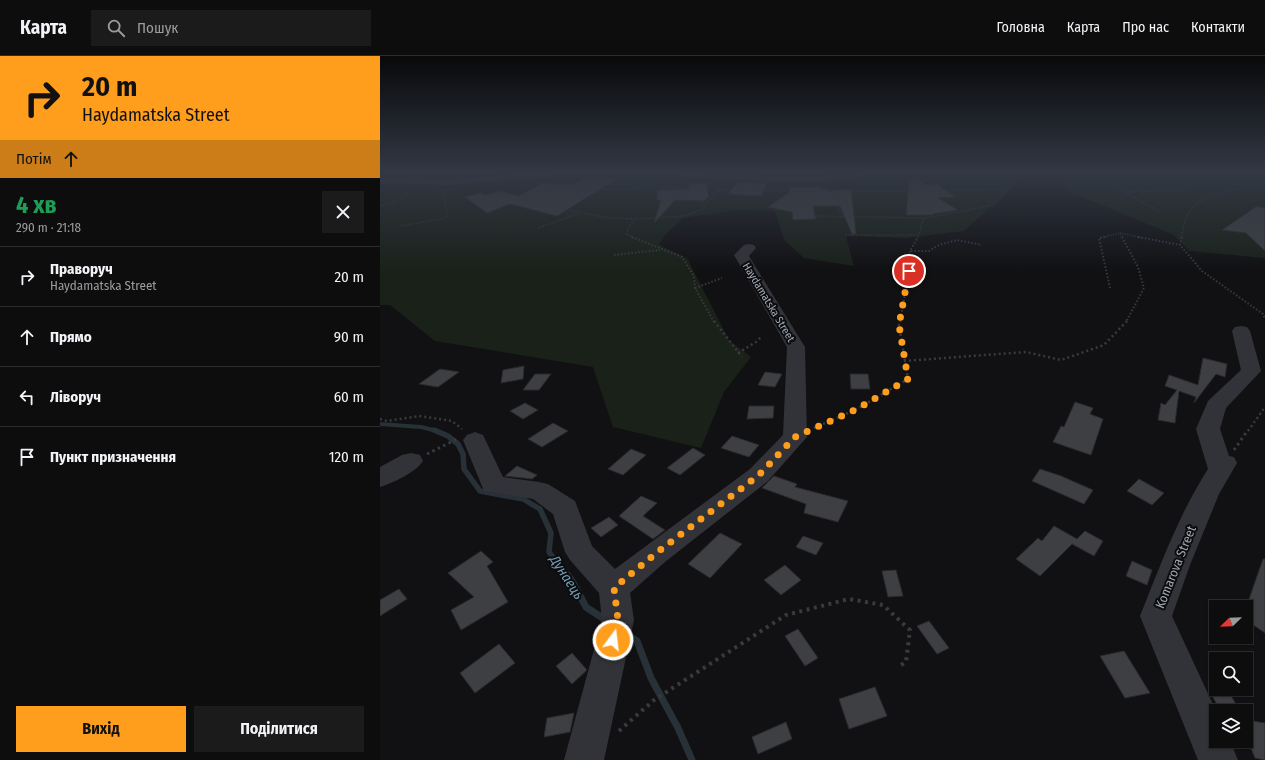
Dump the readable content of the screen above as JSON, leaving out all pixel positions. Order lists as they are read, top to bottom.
{
  "streets": {
    "street": ["Haydamatska Street", "Komarova Street"]
  },
  "water": ["Дунаець"],
  "north": "bottom left",
  "page": {
    "header": "Карта",
    "search": "Пошук",
    "nav": [
      "Головна",
      "Карта",
      "Про нас",
      "Контакти"
    ],
    "turn": ["20 m", "Haydamatska Street"],
    "then": "Потім",
    "heading": ["4 хв", "290 m · 21:18"],
    "list": [
      {
        "name": "Праворуч",
        "note": "Haydamatska Street",
        "value": "20 m"
      },
      {
        "name": "Прямо",
        "value": "90 m"
      },
      {
        "name": "Ліворуч",
        "value": "60 m"
      },
      {
        "name": "Пункт призначення",
        "value": "120 m"
      }
    ],
    "buttons": ["Вихід", "Поділитися"]
  }
}
